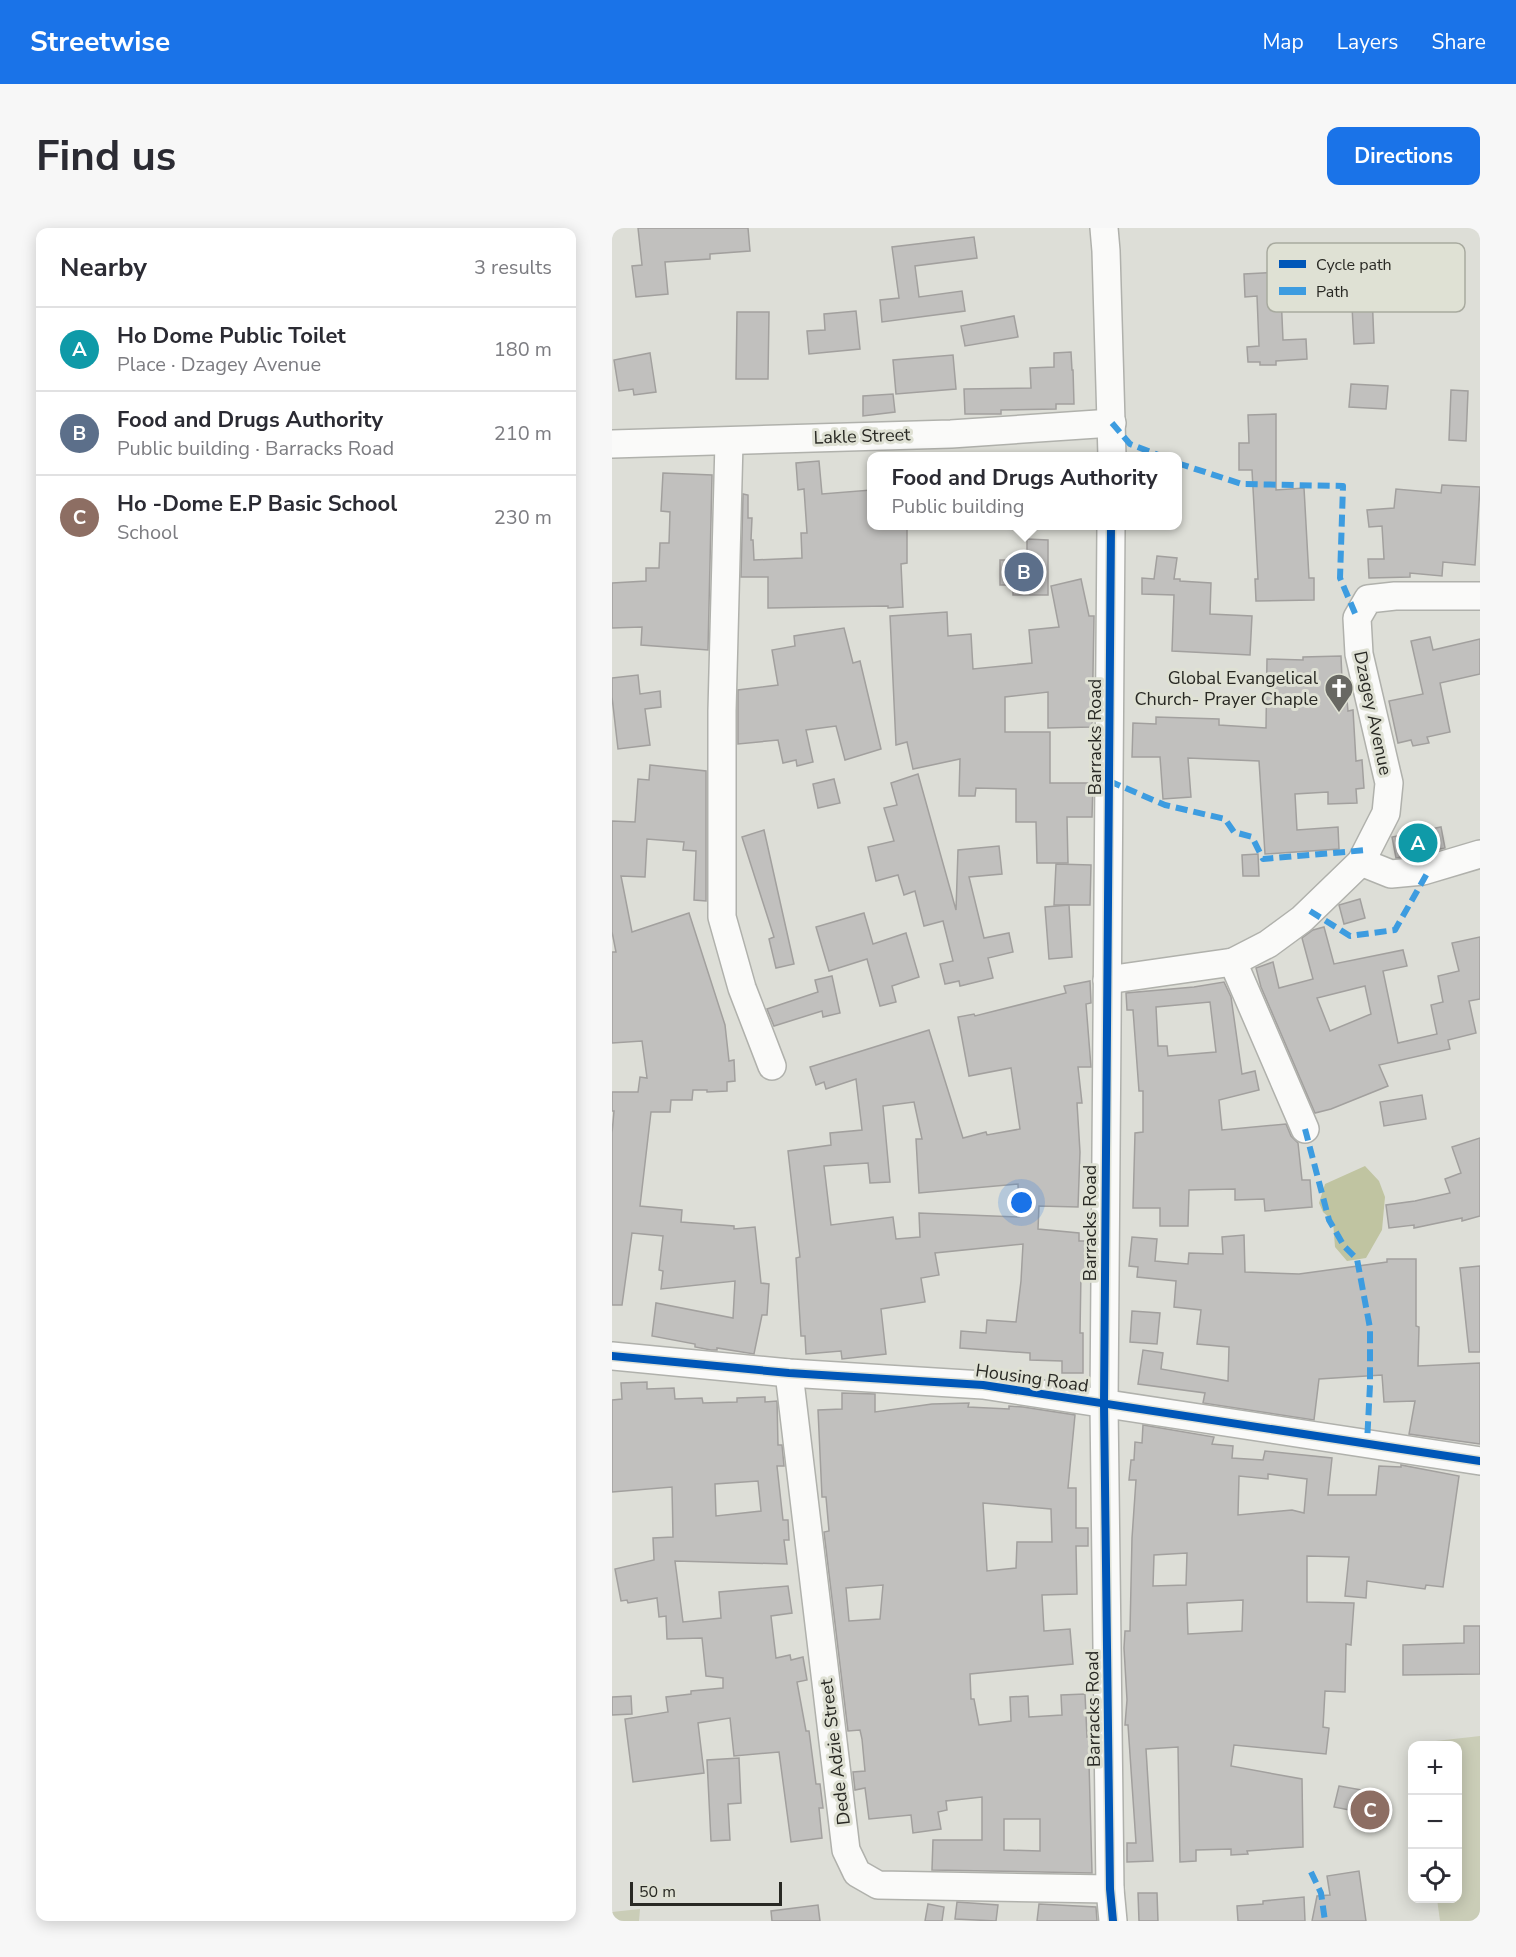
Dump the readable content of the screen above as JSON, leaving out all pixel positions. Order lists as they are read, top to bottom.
{
  "streets": {
    "street": [
      "Lakle Street",
      "Dzagey Avenue",
      "Barracks Road",
      "Housing Road",
      "Dede Adzie Street"
    ]
  },
  "crossings": [
    ["Dzagey Avenue", "Barracks Road"],
    ["Barracks Road", "Housing Road"],
    ["Barracks Road", "Dede Adzie Street"],
    ["Housing Road", "Dede Adzie Street"]
  ],
  "places": {
    "church": ["Global Evangelical Church- Prayer Chaple"]
  },
  "legend": ["Cycle path", "Path"],
  "scale_bar": "50 m",
  "page": {
    "header": "Streetwise",
    "nav": ["Map", "Layers", "Share"],
    "buttons": "Directions",
    "title": "Find us",
    "heading": ["Nearby", "3 results"],
    "list": [
      {
        "mark": "A",
        "name": "Ho Dome Public Toilet",
        "note": "Place · Dzagey Avenue",
        "value": "180 m"
      },
      {
        "mark": "B",
        "name": "Food and Drugs Authority",
        "note": "Public building · Barracks Road",
        "value": "210 m"
      },
      {
        "mark": "C",
        "name": "Ho -Dome E.P Basic School",
        "note": "School",
        "value": "230 m"
      }
    ],
    "popup": ["Food and Drugs Authority", "Public building"],
    "pins": ["B", "A", "C"],
    "map_buttons": ["+", "−"],
    "scale": "50 m"
  }
}
